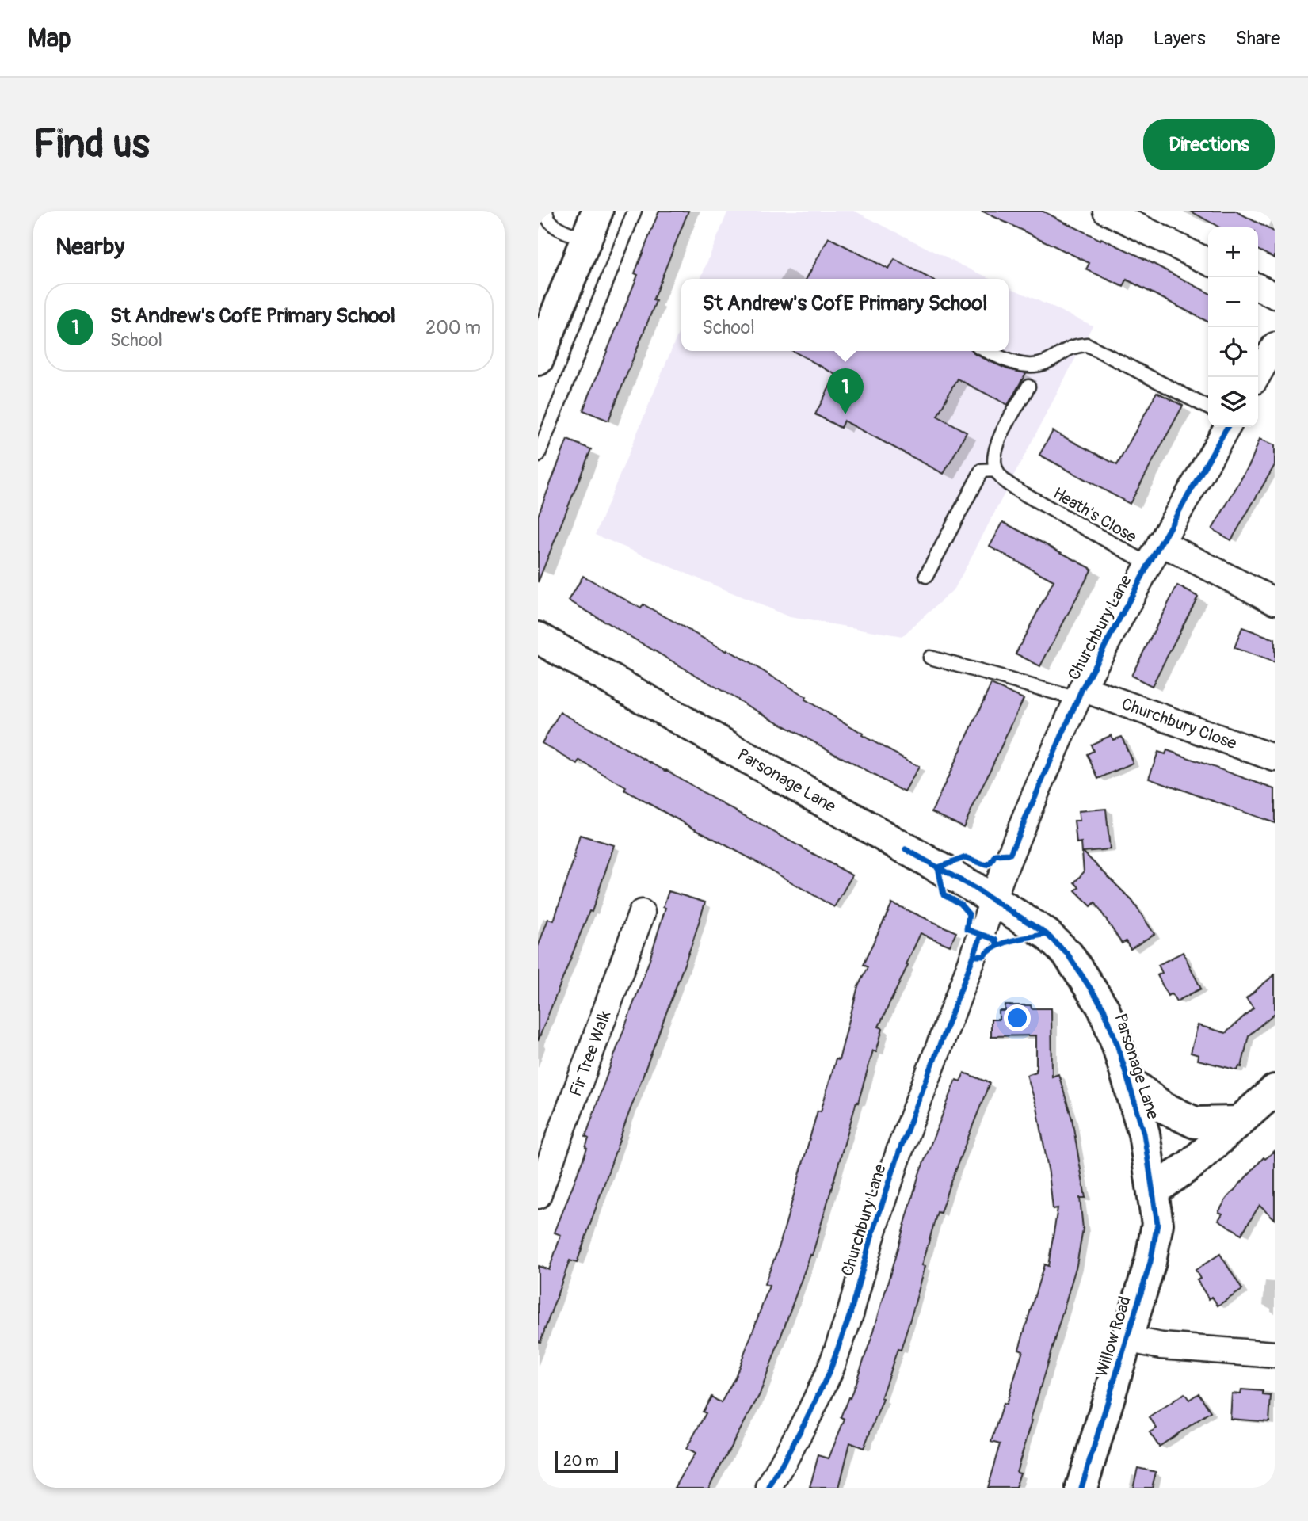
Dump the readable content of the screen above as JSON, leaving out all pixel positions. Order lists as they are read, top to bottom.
{
  "streets": {
    "street": [
      "Churchbury Lane",
      "Churchbury Close",
      "Parsonage Lane",
      "Fir Tree Walk",
      "Willow Road"
    ],
    "lane": ["Heath's Close"]
  },
  "crossings": [
    ["Heath's Close", "Churchbury Lane"],
    ["Churchbury Lane", "Churchbury Close"],
    ["Churchbury Lane", "Parsonage Lane"],
    ["Parsonage Lane", "Willow Road"]
  ],
  "scale_bar": "20 m",
  "page": {
    "header": "Map",
    "nav": ["Map", "Layers", "Share"],
    "buttons": "Directions",
    "title": "Find us",
    "heading": "Nearby",
    "map_buttons": ["+", "−"],
    "popup": ["St Andrew's CofE Primary School", "School"],
    "list": [
      {
        "mark": "1",
        "name": "St Andrew's CofE Primary School",
        "note": "School",
        "value": "200 m"
      }
    ],
    "pins": "1",
    "scale": "20 m"
  }
}
